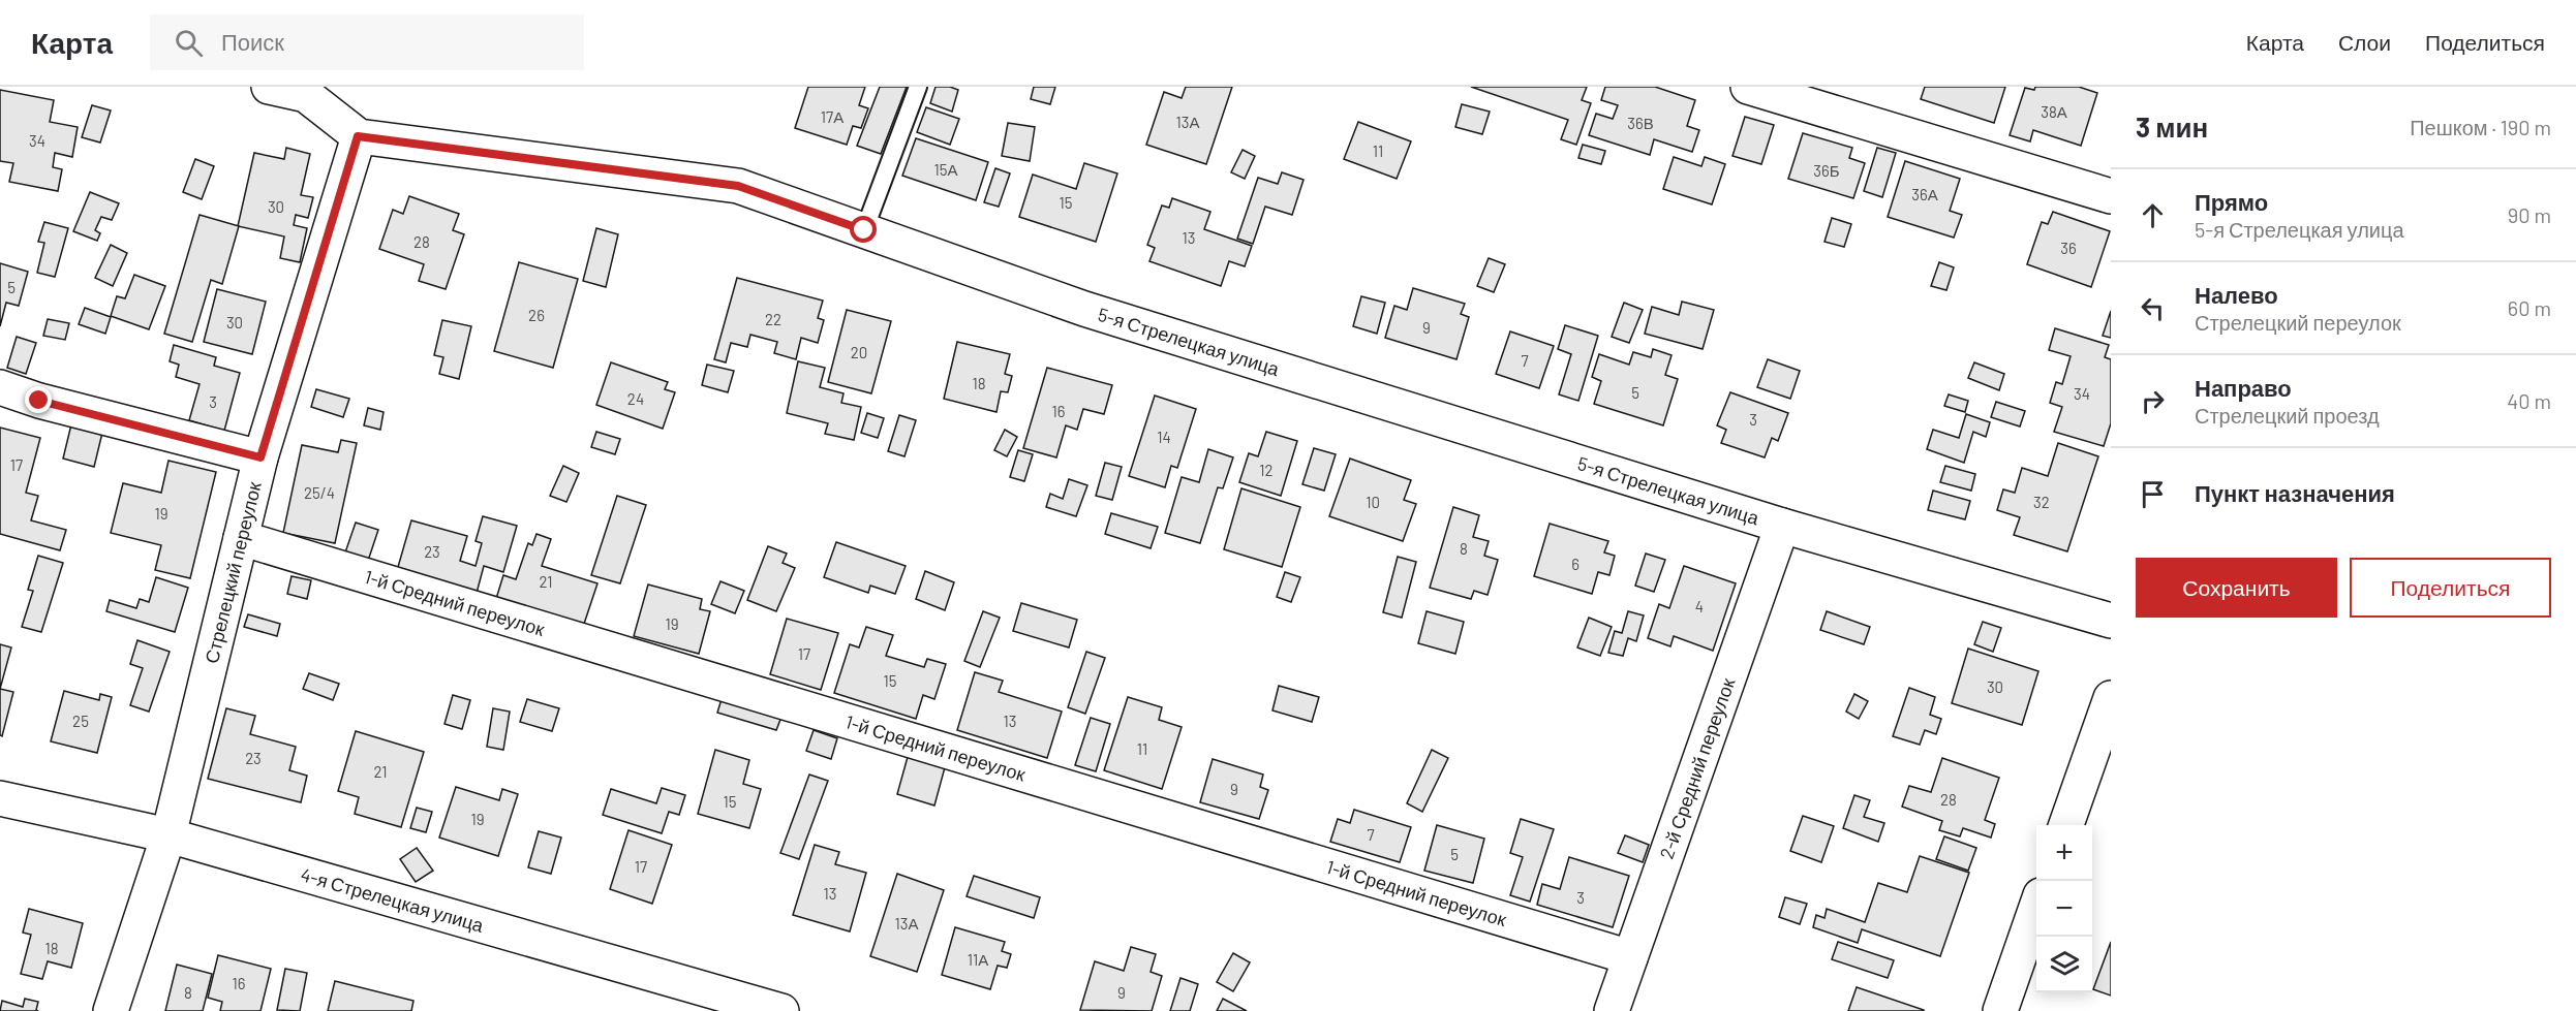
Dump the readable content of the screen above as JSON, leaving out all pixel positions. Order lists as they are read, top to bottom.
{
  "streets": {
    "street": [
      "5-я Стрелецкая улица",
      "Стрелецкий переулок",
      "1-й Средний переулок",
      "2-й Средний переулок",
      "4-я Стрелецкая улица"
    ]
  },
  "crossings": [
    ["5-я Стрелецкая улица", "Стрелецкий переулок"],
    ["5-я Стрелецкая улица", "2-й Средний переулок"],
    ["Стрелецкий переулок", "1-й Средний переулок"],
    ["Стрелецкий переулок", "4-я Стрелецкая улица"],
    ["1-й Средний переулок", "2-й Средний переулок"]
  ],
  "house_numbers": [
    "38А",
    "17А",
    "13А",
    "36В",
    "34",
    "11",
    "15А",
    "36Б",
    "36А",
    "15",
    "30",
    "13",
    "28",
    "36",
    "5",
    "26",
    "22",
    "30",
    "9",
    "20",
    "7",
    "18",
    "5",
    "34",
    "24",
    "3",
    "16",
    "3",
    "14",
    "17",
    "12",
    "25/4",
    "10",
    "32",
    "19",
    "8",
    "23",
    "6",
    "21",
    "4",
    "19",
    "17",
    "15",
    "30",
    "25",
    "13",
    "11",
    "23",
    "21",
    "9",
    "28",
    "15",
    "19",
    "7",
    "5",
    "17",
    "13",
    "3",
    "13А",
    "18",
    "11А",
    "16",
    "8",
    "9"
  ],
  "page": {
    "header": "Карта",
    "search": "Поиск",
    "nav": ["Карта", "Слои", "Поделиться"],
    "heading": ["3 мин", "Пешком · 190 m"],
    "list": [
      ["Прямо", "5-я Стрелецкая улица", "90 m"],
      ["Налево", "Стрелецкий переулок", "60 m"],
      ["Направо", "Стрелецкий проезд", "40 m"],
      "Пункт назначения"
    ],
    "buttons": ["Сохранить", "Поделиться"],
    "map_buttons": ["+", "−"]
  }
}
